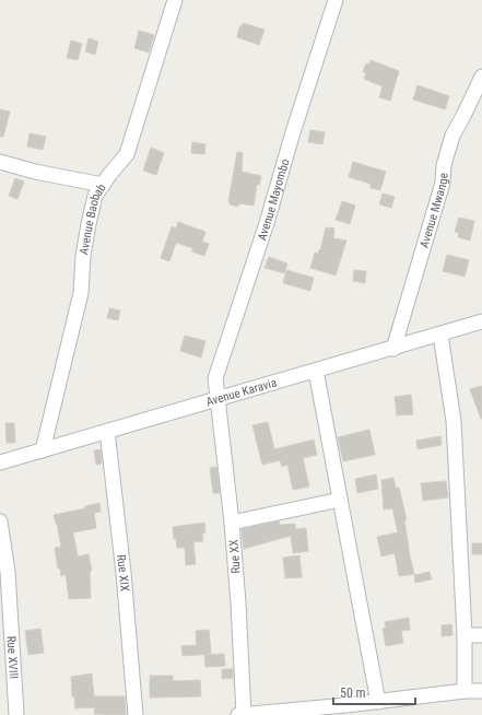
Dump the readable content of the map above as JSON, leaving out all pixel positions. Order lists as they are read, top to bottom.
{
  "streets": {
    "street": [
      "Avenue Mayombo",
      "Avenue Mwange",
      "Avenue Baobab",
      "Avenue Karavia",
      "Rue XX",
      "Rue XIX",
      "Rue XVIII"
    ]
  },
  "crossings": [
    ["Avenue Mayombo", "Avenue Karavia"],
    ["Avenue Mayombo", "Rue XX"],
    ["Avenue Mwange", "Avenue Karavia"],
    ["Avenue Baobab", "Avenue Karavia"],
    ["Avenue Karavia", "Rue XX"],
    ["Avenue Karavia", "Rue XIX"]
  ],
  "scale_bar": "50 m"
}
